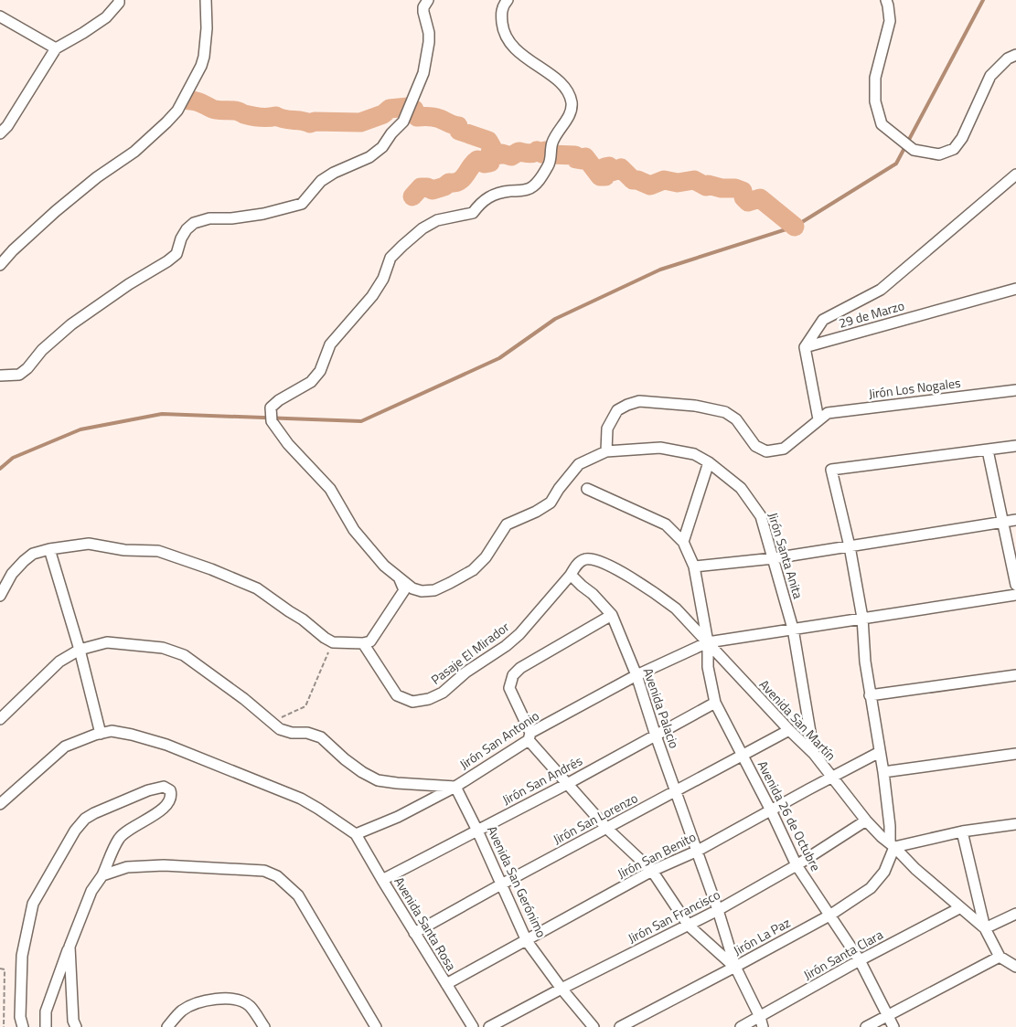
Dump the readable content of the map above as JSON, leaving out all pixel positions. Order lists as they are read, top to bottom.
{
  "streets": {
    "street": [
      "29 de Marzo",
      "Jirón Los Nogales",
      "Jirón Santa Anita",
      "Pasaje El Mirador",
      "Avenida Palacio",
      "Avenida San Martín",
      "Jirón San Antonio",
      "Jirón San Andrés",
      "Avenida 26 de Octubre",
      "Jirón San Lorenzo",
      "Jirón San Benito",
      "Avenida San Gerónimo",
      "Jirón San Francisco",
      "Avenida Santa Rosa",
      "Jirón La Paz",
      "Jirón Santa Clara"
    ]
  },
  "crossings": [
    ["Jirón Santa Anita", "Avenida San Martín"],
    ["Jirón Santa Anita", "Jirón San Antonio"],
    ["Pasaje El Mirador", "Avenida Palacio"],
    ["Avenida Palacio", "Jirón San Antonio"],
    ["Avenida Palacio", "Jirón San Andrés"],
    ["Avenida Palacio", "Jirón San Lorenzo"],
    ["Avenida Palacio", "Jirón San Benito"],
    ["Avenida Palacio", "Jirón San Francisco"],
    ["Avenida Palacio", "Jirón La Paz"],
    ["Avenida Palacio", "Jirón Santa Clara"],
    ["Avenida San Martín", "Jirón San Antonio"],
    ["Avenida San Martín", "Avenida 26 de Octubre"],
    ["Avenida San Martín", "Jirón San Lorenzo"],
    ["Avenida San Martín", "Jirón San Benito"],
    ["Avenida San Martín", "Jirón San Francisco"],
    ["Avenida San Martín", "Jirón La Paz"],
    ["Avenida San Martín", "Jirón Santa Clara"],
    ["Jirón San Antonio", "Avenida 26 de Octubre"],
    ["Jirón San Antonio", "Avenida San Gerónimo"],
    ["Jirón San Antonio", "Avenida Santa Rosa"],
    ["Jirón San Andrés", "Avenida 26 de Octubre"],
    ["Jirón San Andrés", "Avenida San Gerónimo"],
    ["Jirón San Andrés", "Avenida Santa Rosa"],
    ["Avenida 26 de Octubre", "Jirón San Lorenzo"],
    ["Avenida 26 de Octubre", "Jirón San Benito"],
    ["Avenida 26 de Octubre", "Jirón San Francisco"],
    ["Avenida 26 de Octubre", "Jirón La Paz"],
    ["Avenida 26 de Octubre", "Jirón Santa Clara"],
    ["Jirón San Lorenzo", "Avenida San Gerónimo"],
    ["Jirón San Lorenzo", "Avenida Santa Rosa"],
    ["Jirón San Benito", "Avenida San Gerónimo"],
    ["Jirón San Benito", "Avenida Santa Rosa"],
    ["Avenida San Gerónimo", "Jirón San Francisco"]
  ]
}
